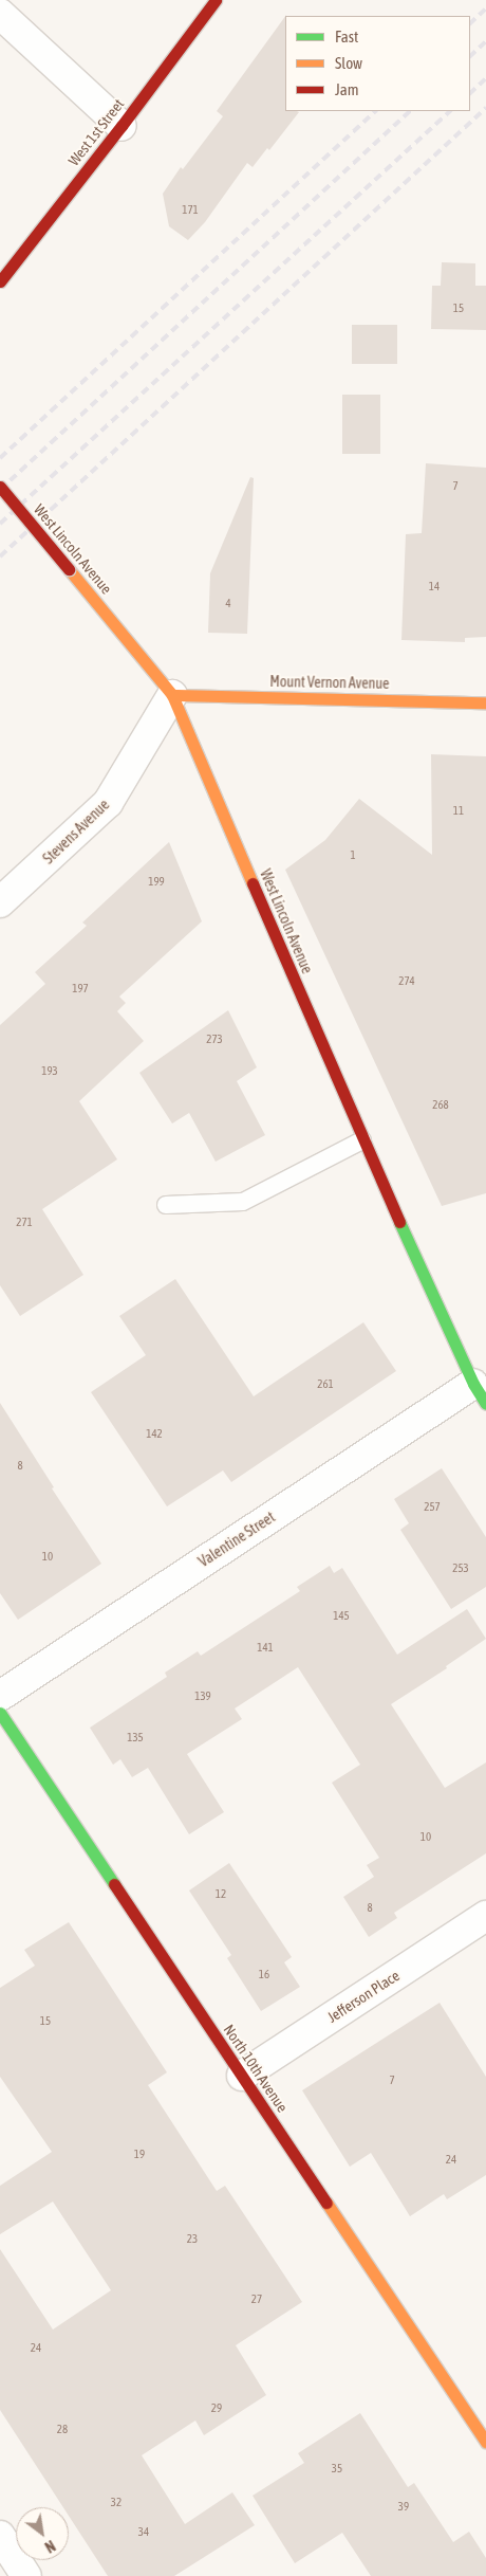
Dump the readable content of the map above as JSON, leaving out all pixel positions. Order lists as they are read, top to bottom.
{
  "streets": {
    "main road": [
      "West 1st Street",
      "West Lincoln Avenue",
      "Mount Vernon Avenue",
      "North 10th Avenue"
    ],
    "street": ["Stevens Avenue", "Valentine Street", "Jefferson Place"]
  },
  "crossings": [
    ["West Lincoln Avenue", "Mount Vernon Avenue"],
    ["West Lincoln Avenue", "Stevens Avenue"],
    ["West Lincoln Avenue", "Valentine Street"],
    ["Mount Vernon Avenue", "Stevens Avenue"],
    ["Jefferson Place", "North 10th Avenue"]
  ],
  "house_numbers": [
    "171",
    "15",
    "7",
    "14",
    "4",
    "11",
    "1",
    "199",
    "274",
    "197",
    "273",
    "193",
    "268",
    "271",
    "261",
    "142",
    "8",
    "257",
    "10",
    "253",
    "145",
    "141",
    "139",
    "135",
    "10",
    "12",
    "8",
    "16",
    "15",
    "7",
    "19",
    "24",
    "23",
    "27",
    "24",
    "29",
    "28",
    "35",
    "32",
    "39",
    "34"
  ],
  "legend": ["Fast", "Slow", "Jam"],
  "north": "bottom right"
}
